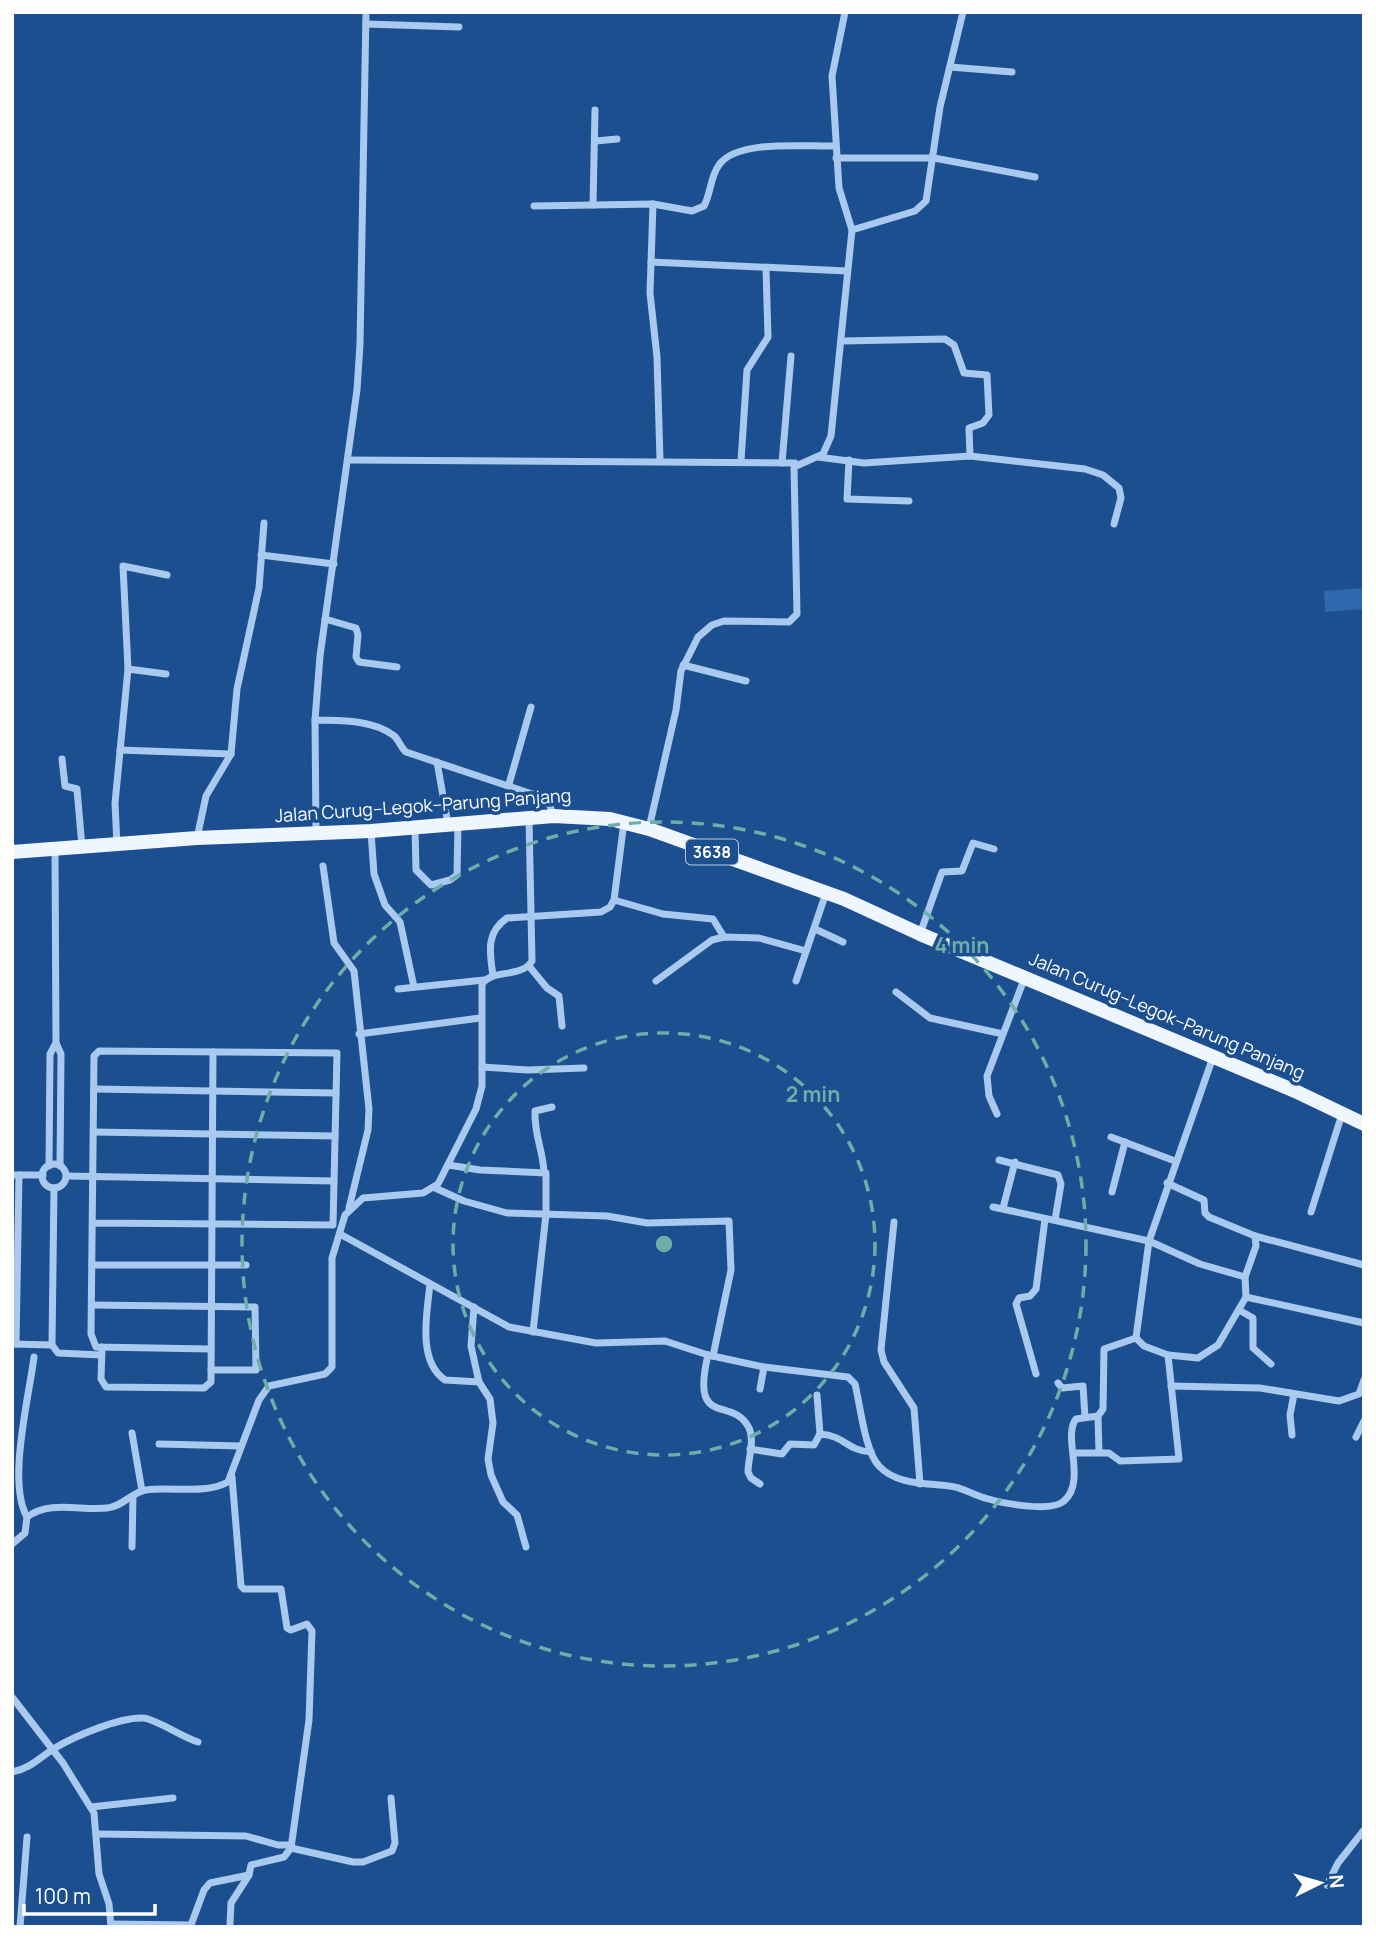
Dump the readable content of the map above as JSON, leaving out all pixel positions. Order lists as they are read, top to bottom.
{
  "streets": {
    "main road": ["Jalan Curug–Legok–Parung Panjang", "3638"]
  },
  "scale_bar": "100 m",
  "north": "right",
  "rings": ["4 min", "2 min"]
}
